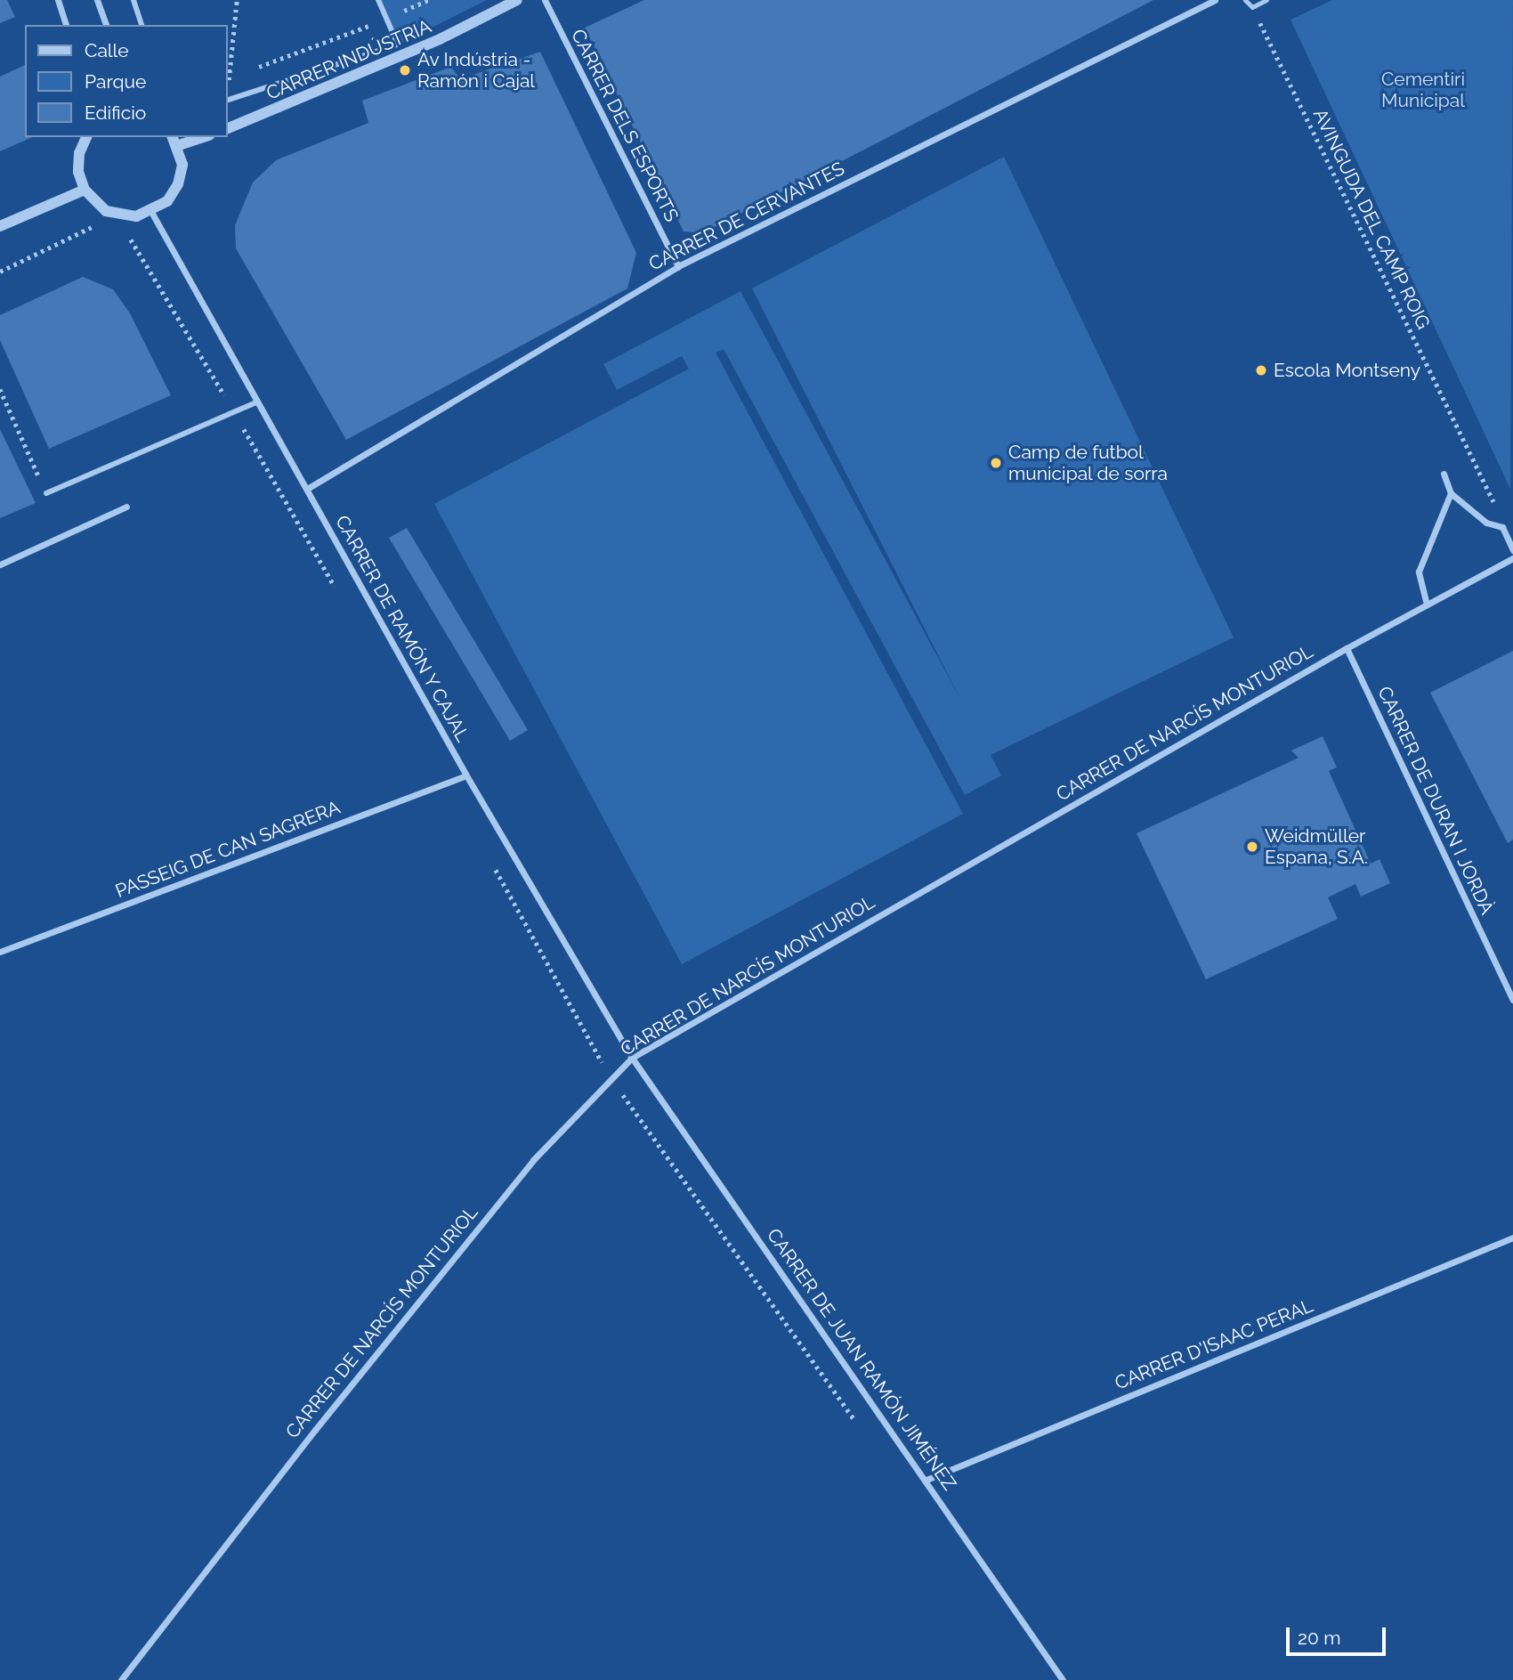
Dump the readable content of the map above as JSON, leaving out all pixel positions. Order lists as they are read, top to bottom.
{
  "streets": {
    "street": [
      "CARRER INDÚSTRIA",
      "CARRER DELS ESPORTS",
      "CARRER DE CERVANTES",
      "CARRER DE RAMÓN Y CAJAL",
      "CARRER DE NARCÍS MONTURIOL",
      "CARRER DE DURAN I JORDÀ",
      "PASSEIG DE CAN SAGRERA",
      "CARRER D'ISAAC PERAL",
      "CARRER DE JUAN RAMÓN JIMÉNEZ"
    ],
    "path": ["AVINGUDA DEL CAMP ROIG"]
  },
  "crossings": [
    ["CARRER DELS ESPORTS", "CARRER DE CERVANTES"],
    ["CARRER DE CERVANTES", "CARRER DE RAMÓN Y CAJAL"],
    ["CARRER DE RAMÓN Y CAJAL", "CARRER DE NARCÍS MONTURIOL"],
    ["CARRER DE RAMÓN Y CAJAL", "PASSEIG DE CAN SAGRERA"],
    ["CARRER DE RAMÓN Y CAJAL", "CARRER DE JUAN RAMÓN JIMÉNEZ"],
    ["CARRER DE NARCÍS MONTURIOL", "CARRER DE DURAN I JORDÀ"],
    ["CARRER DE NARCÍS MONTURIOL", "CARRER DE JUAN RAMÓN JIMÉNEZ"],
    ["CARRER D'ISAAC PERAL", "CARRER DE JUAN RAMÓN JIMÉNEZ"]
  ],
  "parks": ["Cementiri Municipal"],
  "places": [
    "Av Indústria - Ramón i Cajal",
    "Escola Montseny",
    "Camp de futbol municipal de sorra",
    "Weidmüller Espana, S.A."
  ],
  "legend": ["Calle", "Parque", "Edificio"],
  "scale_bar": "20 m"
}
